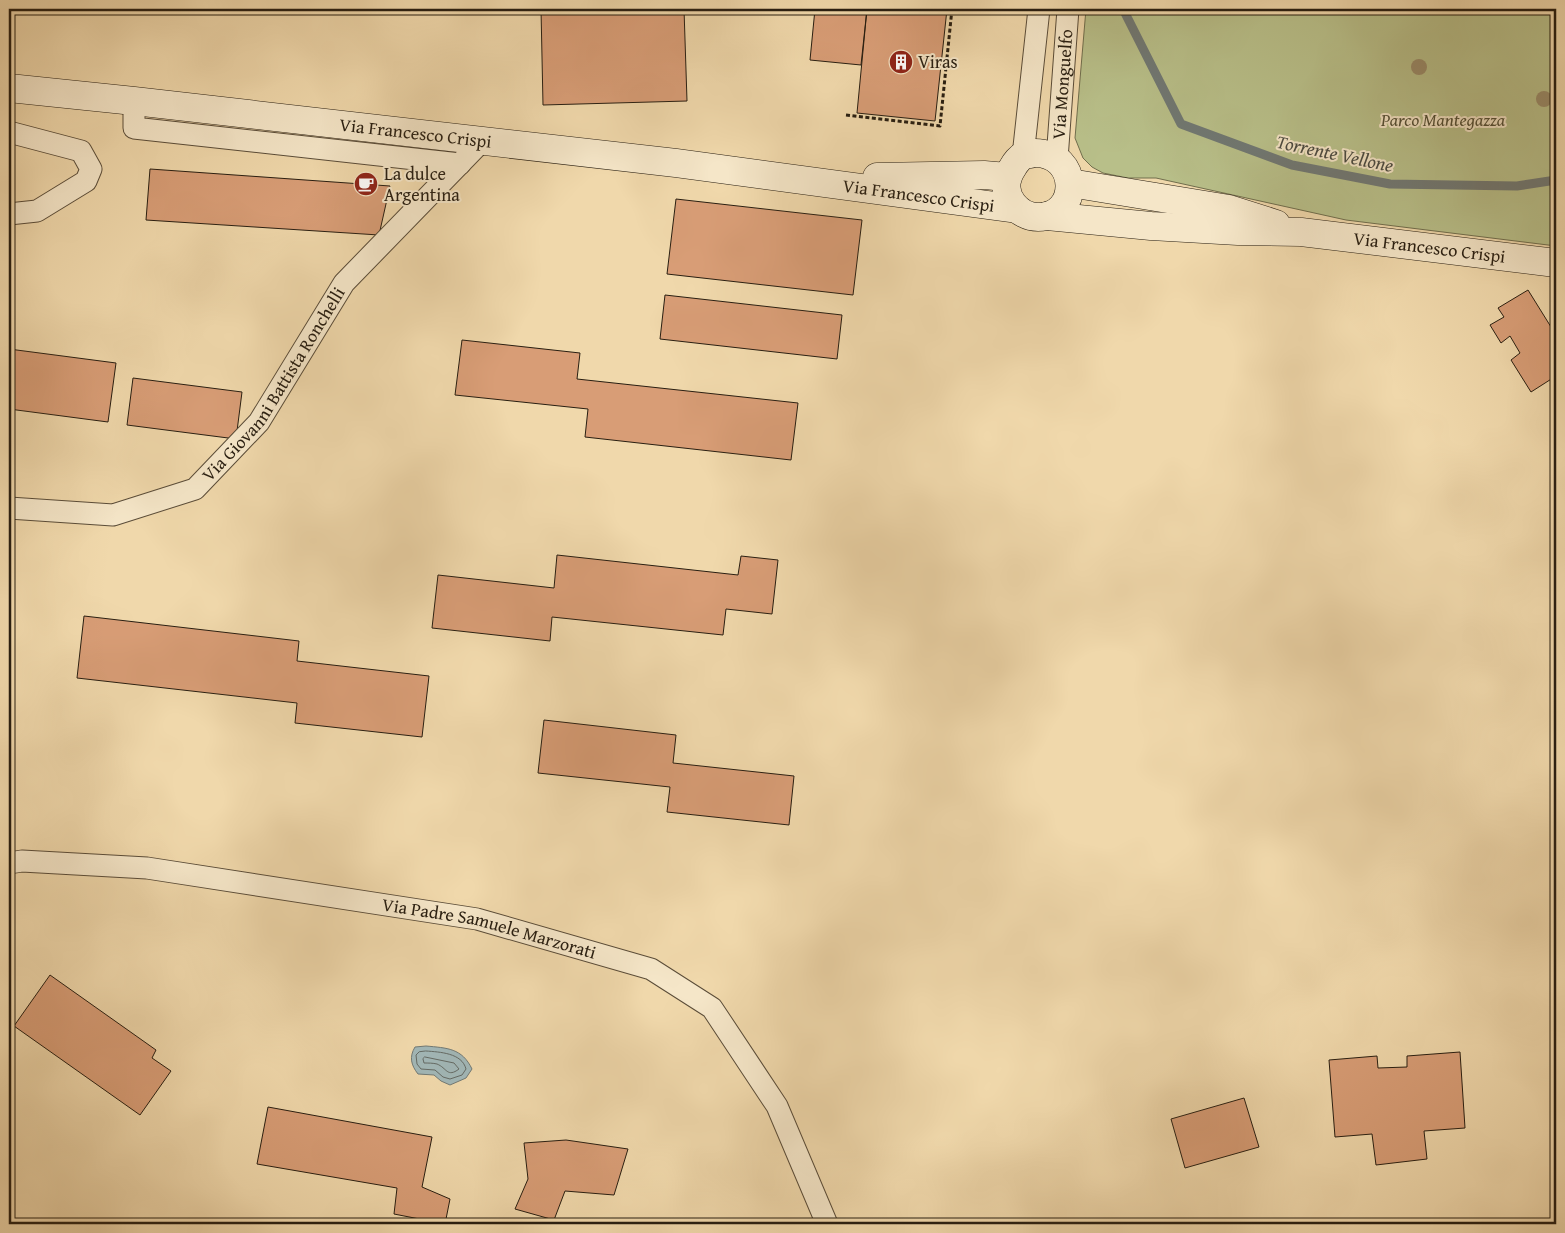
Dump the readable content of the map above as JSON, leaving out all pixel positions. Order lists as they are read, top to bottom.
{
  "streets": {
    "street": [
      "Via Monguelfo",
      "Via Francesco Crispi",
      "Via Giovanni Battista Ronchelli",
      "Via Padre Samuele Marzorati"
    ]
  },
  "crossings": [
    ["Via Monguelfo", "Via Francesco Crispi"],
    ["Via Francesco Crispi", "Via Giovanni Battista Ronchelli"]
  ],
  "water": ["Torrente Vellone"],
  "parks": ["Parco Mantegazza"],
  "places": {
    "building": ["Viras"],
    "cafe": ["La dulce Argentina"]
  }
}
